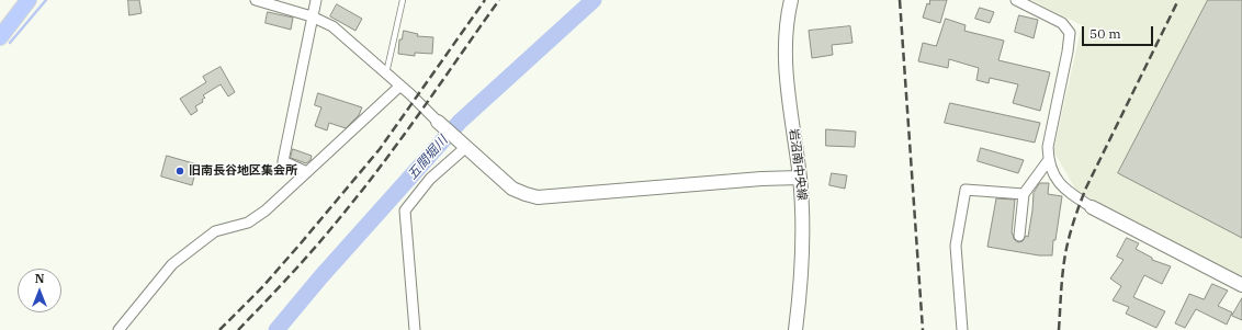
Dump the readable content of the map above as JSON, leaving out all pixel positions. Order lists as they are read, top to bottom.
{
  "streets": {
    "street": ["岩沼南中央線"]
  },
  "water": ["五間堀川"],
  "places": ["旧南長谷地区集会所"],
  "scale_bar": "50 m",
  "north": "top"
}
